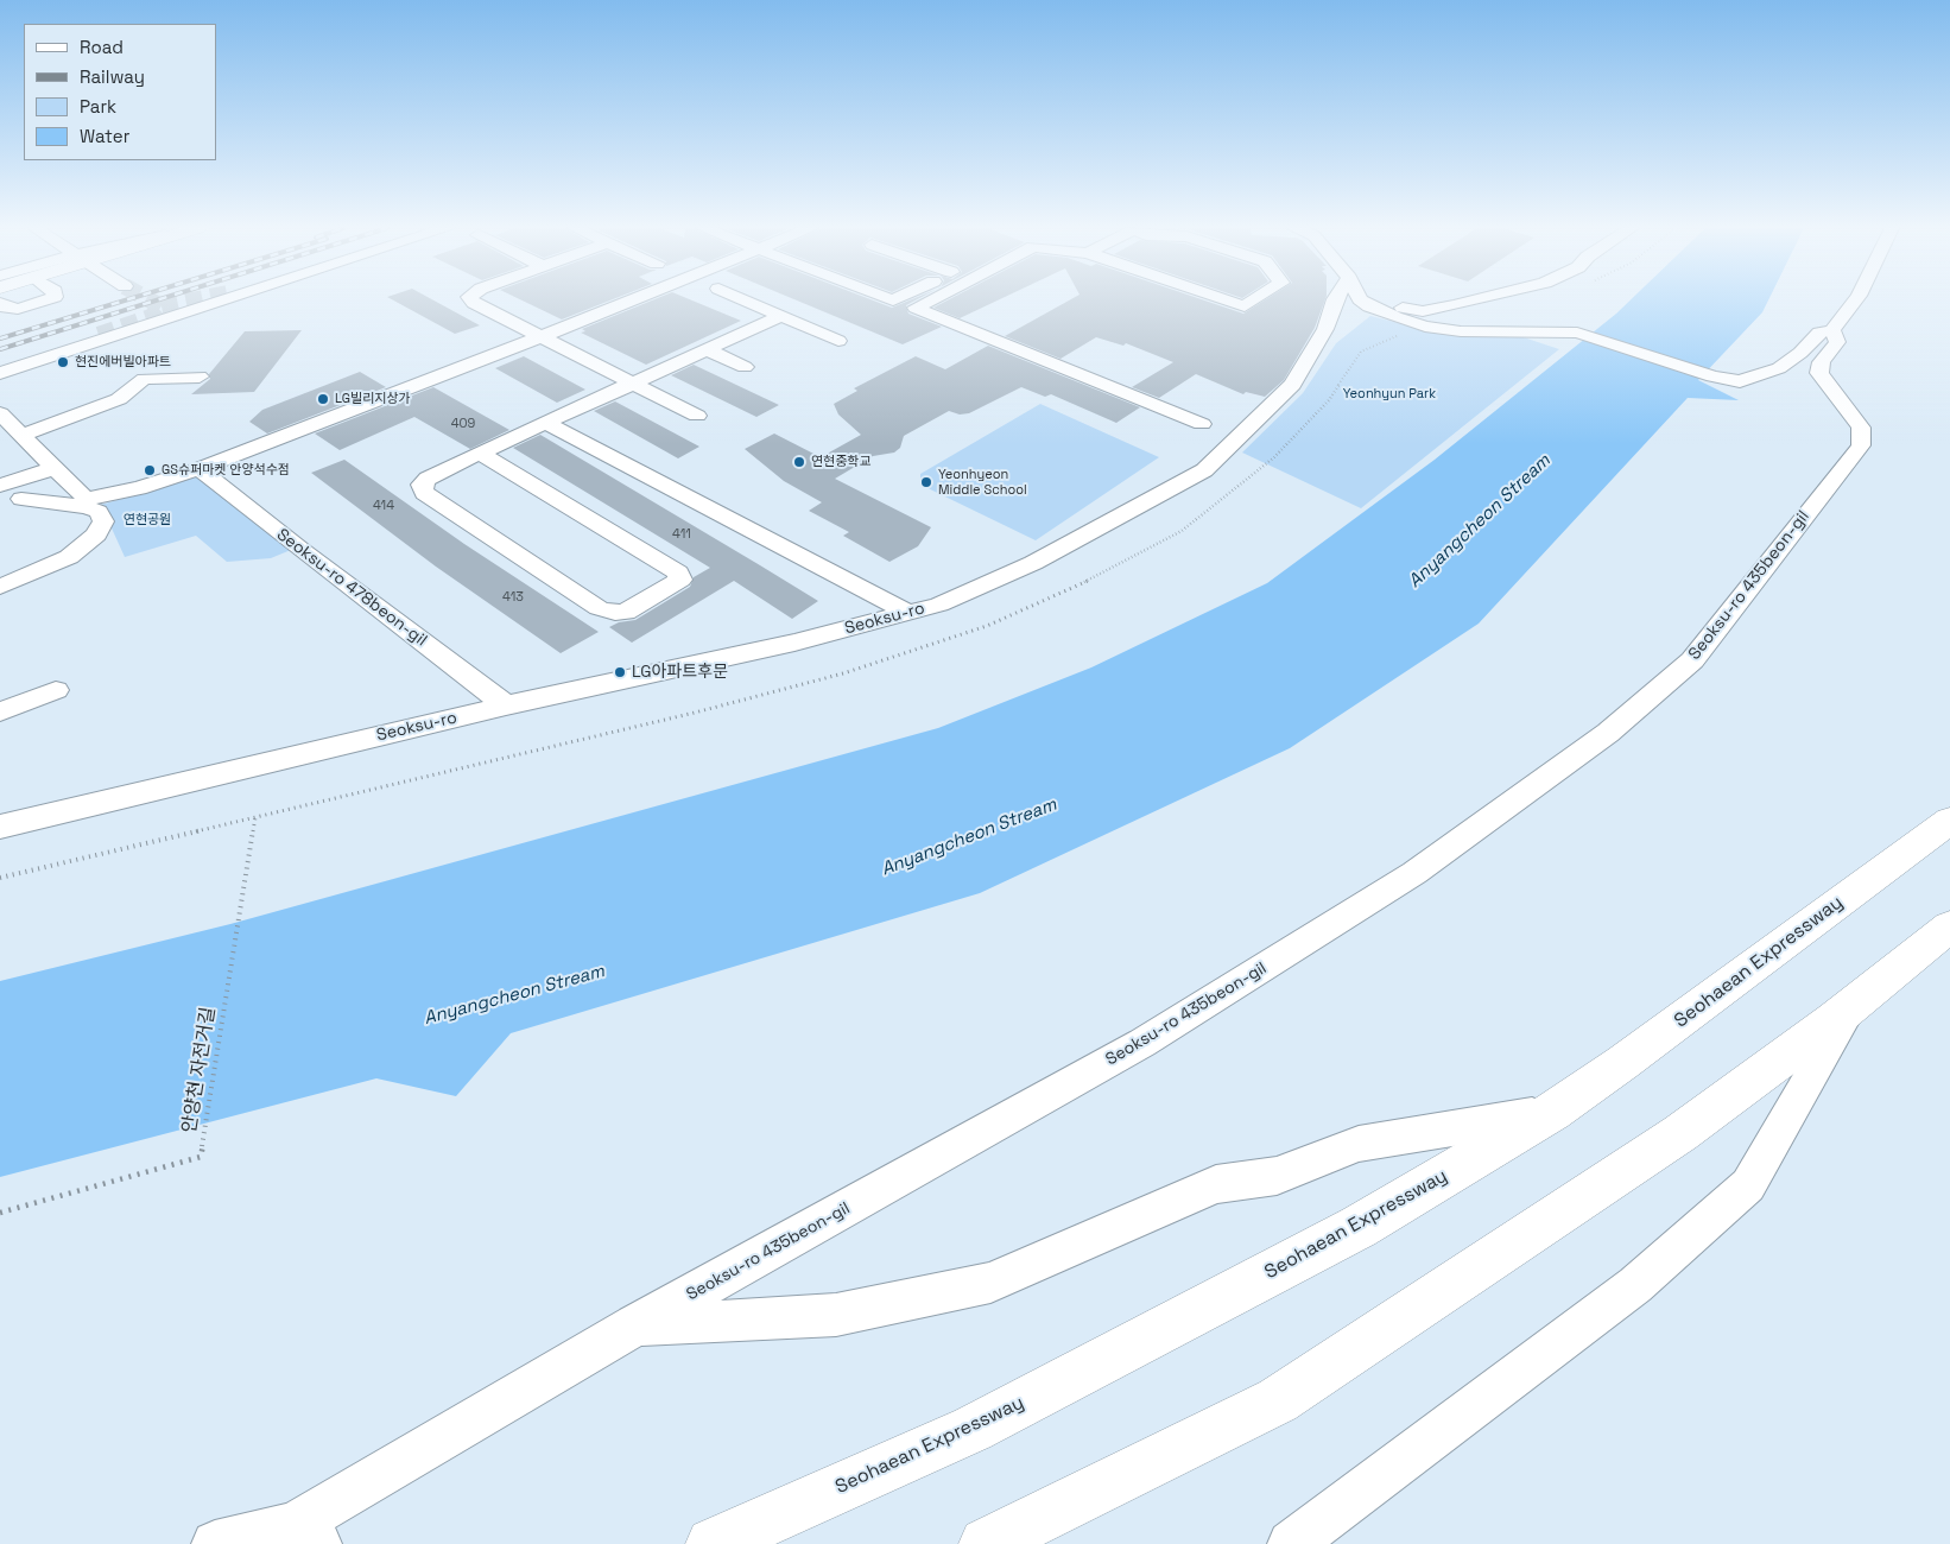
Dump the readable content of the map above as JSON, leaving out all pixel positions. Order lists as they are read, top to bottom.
{
  "streets": {
    "main road": ["Seohaean Expressway"],
    "street": ["Seoksu-ro 435beon-gil", "Seoksu-ro 478beon-gil", "Seoksu-ro"],
    "path": ["안양천 자전거길"]
  },
  "crossings": [
    ["Seoksu-ro 478beon-gil", "Seoksu-ro"]
  ],
  "water": ["Anyangcheon Stream"],
  "parks": ["Yeonhyun Park", "연현공원"],
  "places": [
    "현진에버빌아파트",
    "LG빌리지상가",
    "연현중학교",
    "GS슈퍼마켓 안양석수점",
    "Yeonhyeon Middle School",
    "LG아파트후문"
  ],
  "house_numbers": [
    "409",
    "414",
    "411",
    "413"
  ],
  "legend": [
    "Road",
    "Railway",
    "Park",
    "Water"
  ]
}
